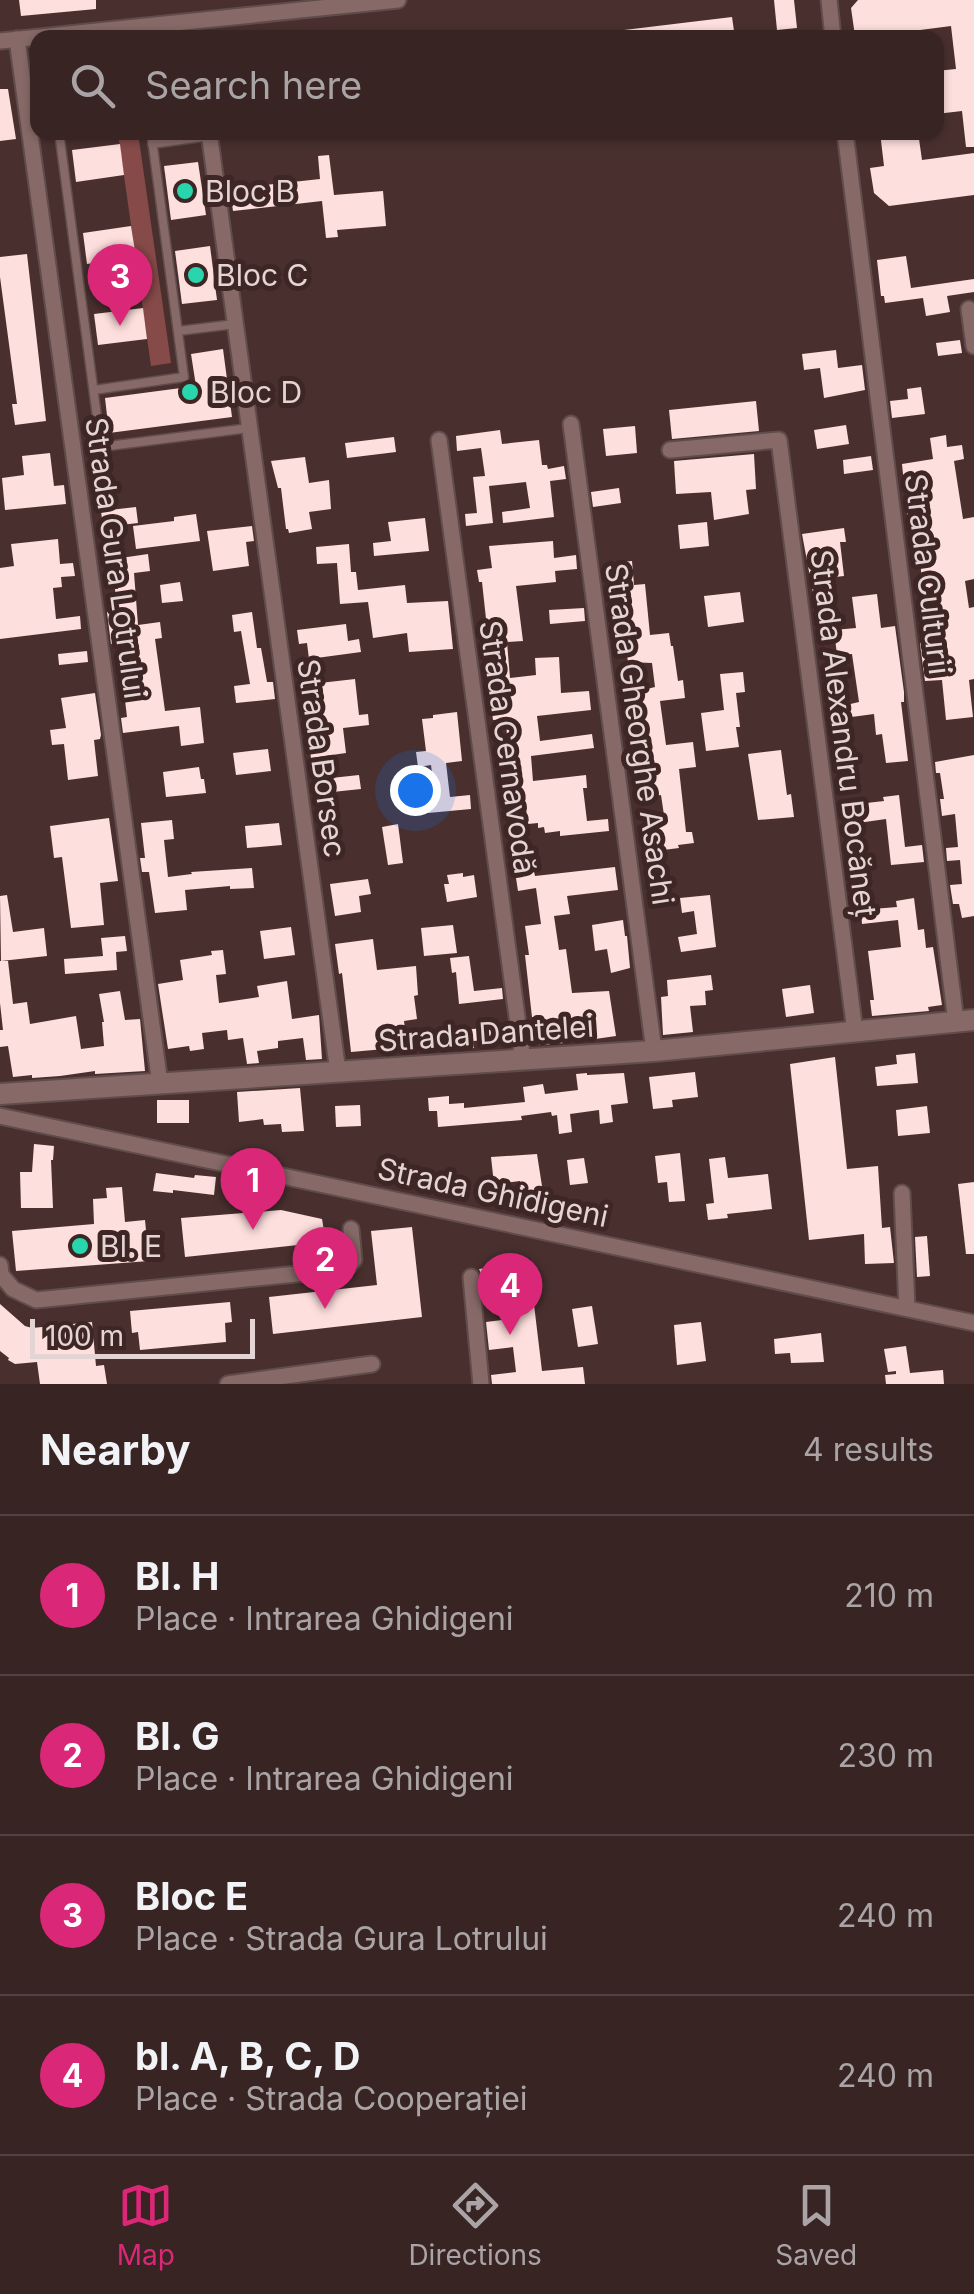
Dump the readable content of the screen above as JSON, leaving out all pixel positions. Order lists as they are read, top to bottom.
{
  "streets": {
    "street": [
      "Strada Gura Lotrului",
      "Strada Culturii",
      "Strada Alexandru Bocăneț",
      "Strada Gheorghe Asachi",
      "Strada Cernavodă",
      "Strada Borsec",
      "Strada Dantelei",
      "Strada Ghidigeni"
    ]
  },
  "crossings": [
    ["Strada Gura Lotrului", "Strada Dantelei"],
    ["Strada Culturii", "Strada Dantelei"],
    ["Strada Alexandru Bocăneț", "Strada Dantelei"],
    ["Strada Gheorghe Asachi", "Strada Dantelei"],
    ["Strada Cernavodă", "Strada Dantelei"],
    ["Strada Borsec", "Strada Dantelei"]
  ],
  "places": [
    "Bloc B",
    "Bloc C",
    "Bloc D",
    "Bl. E"
  ],
  "scale_bar": "100 m",
  "page": {
    "search": "Search here",
    "pins": [
      "3",
      "1",
      "2",
      "4"
    ],
    "scale": "100 m",
    "heading": ["Nearby", "4 results"],
    "list": [
      {
        "mark": "1",
        "name": "Bl. H",
        "note": "Place · Intrarea Ghidigeni",
        "value": "210 m"
      },
      {
        "mark": "2",
        "name": "Bl. G",
        "note": "Place · Intrarea Ghidigeni",
        "value": "230 m"
      },
      {
        "mark": "3",
        "name": "Bloc E",
        "note": "Place · Strada Gura Lotrului",
        "value": "240 m"
      },
      {
        "mark": "4",
        "name": "bl. A, B, C, D",
        "note": "Place · Strada Cooperației",
        "value": "240 m"
      }
    ],
    "nav": ["Map", "Directions", "Saved"]
  }
}
